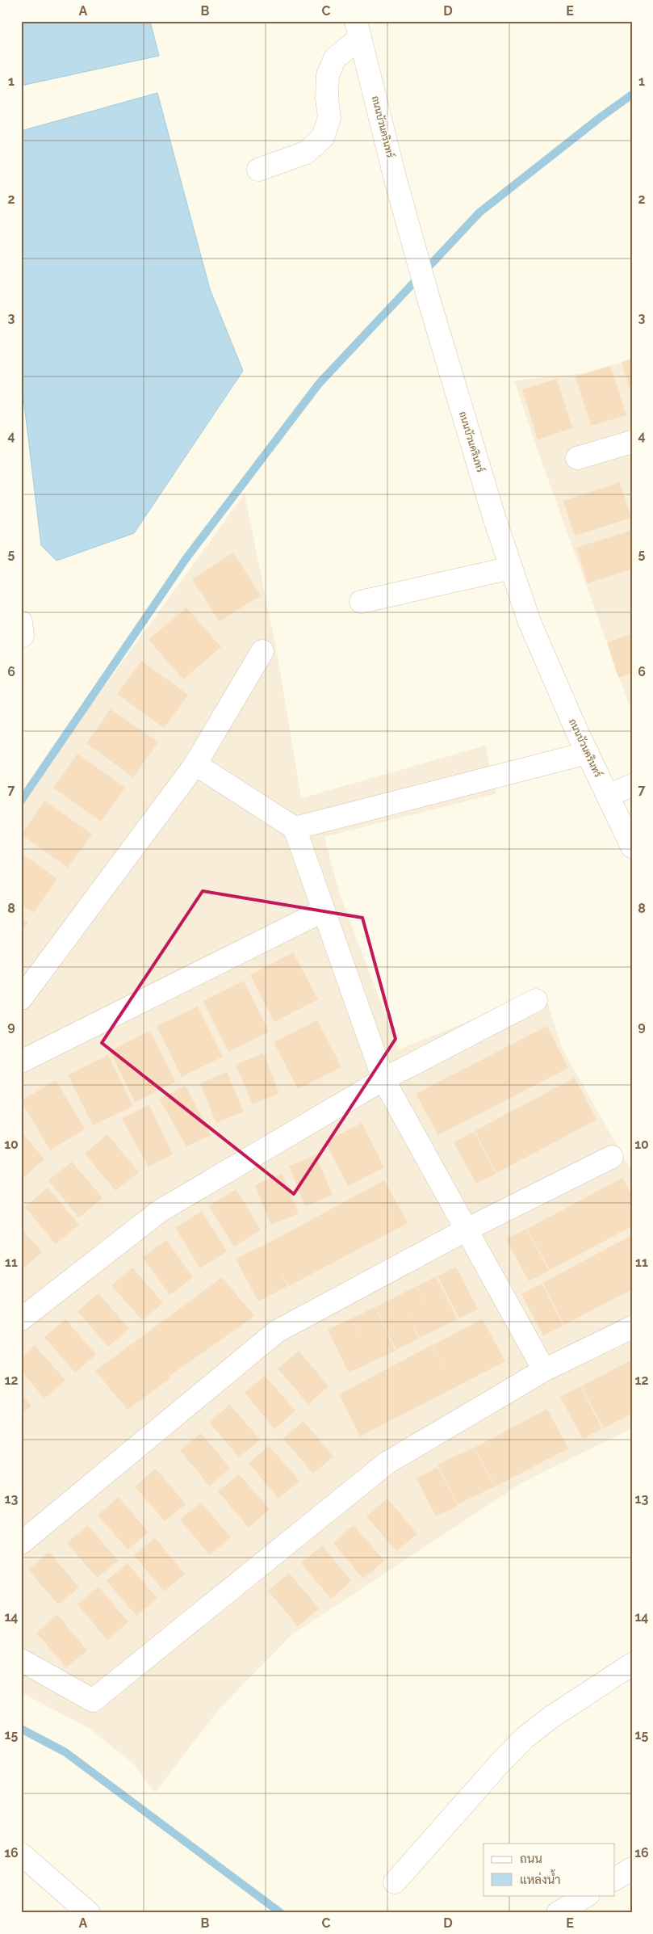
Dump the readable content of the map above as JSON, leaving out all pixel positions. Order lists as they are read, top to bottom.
{
  "streets": {
    "street": ["ถนนบัวนครินทร์"]
  },
  "legend": ["ถนน", "แหล่งน้ำ"],
  "grid": {
    "columns": [
      "A",
      "B",
      "C",
      "D",
      "E"
    ],
    "rows": [
      "1",
      "2",
      "3",
      "4",
      "5",
      "6",
      "7",
      "8",
      "9",
      "10",
      "11",
      "12",
      "13",
      "14",
      "15",
      "16"
    ]
  }
}
